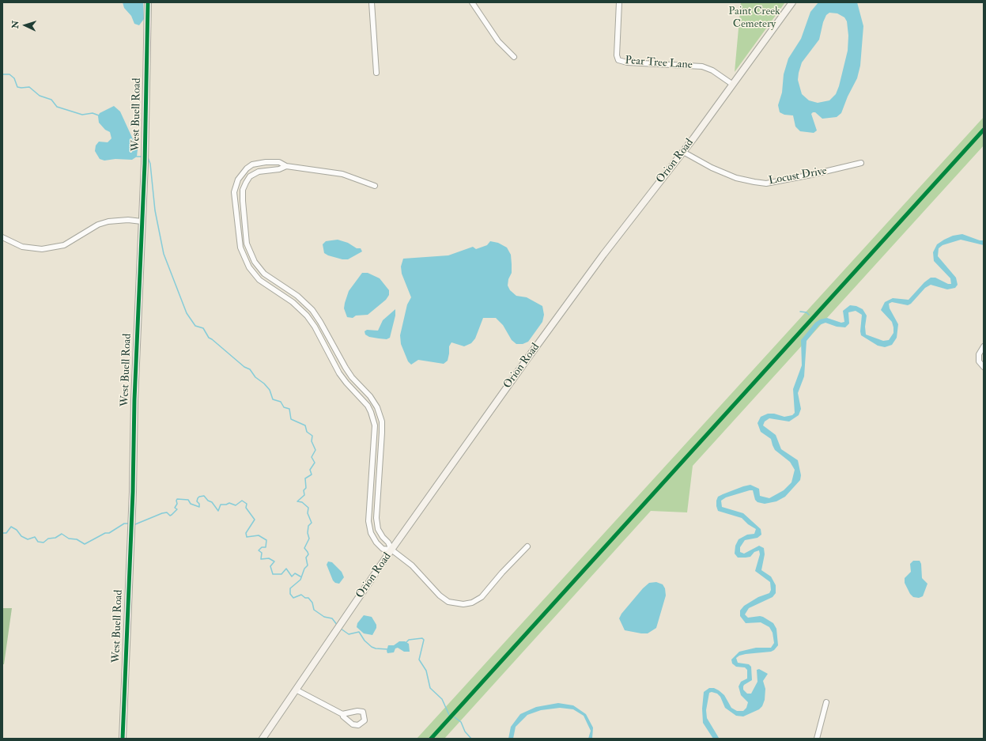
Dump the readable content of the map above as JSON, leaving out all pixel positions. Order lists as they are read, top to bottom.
{
  "streets": {
    "main road": ["West Buell Road", "Orion Road"],
    "street": ["Pear Tree Lane", "Locust Drive"]
  },
  "crossings": [
    ["Pear Tree Lane", "Orion Road"],
    ["Orion Road", "Locust Drive"]
  ],
  "parks": ["Paint Creek Cemetery"],
  "north": "left"
}
